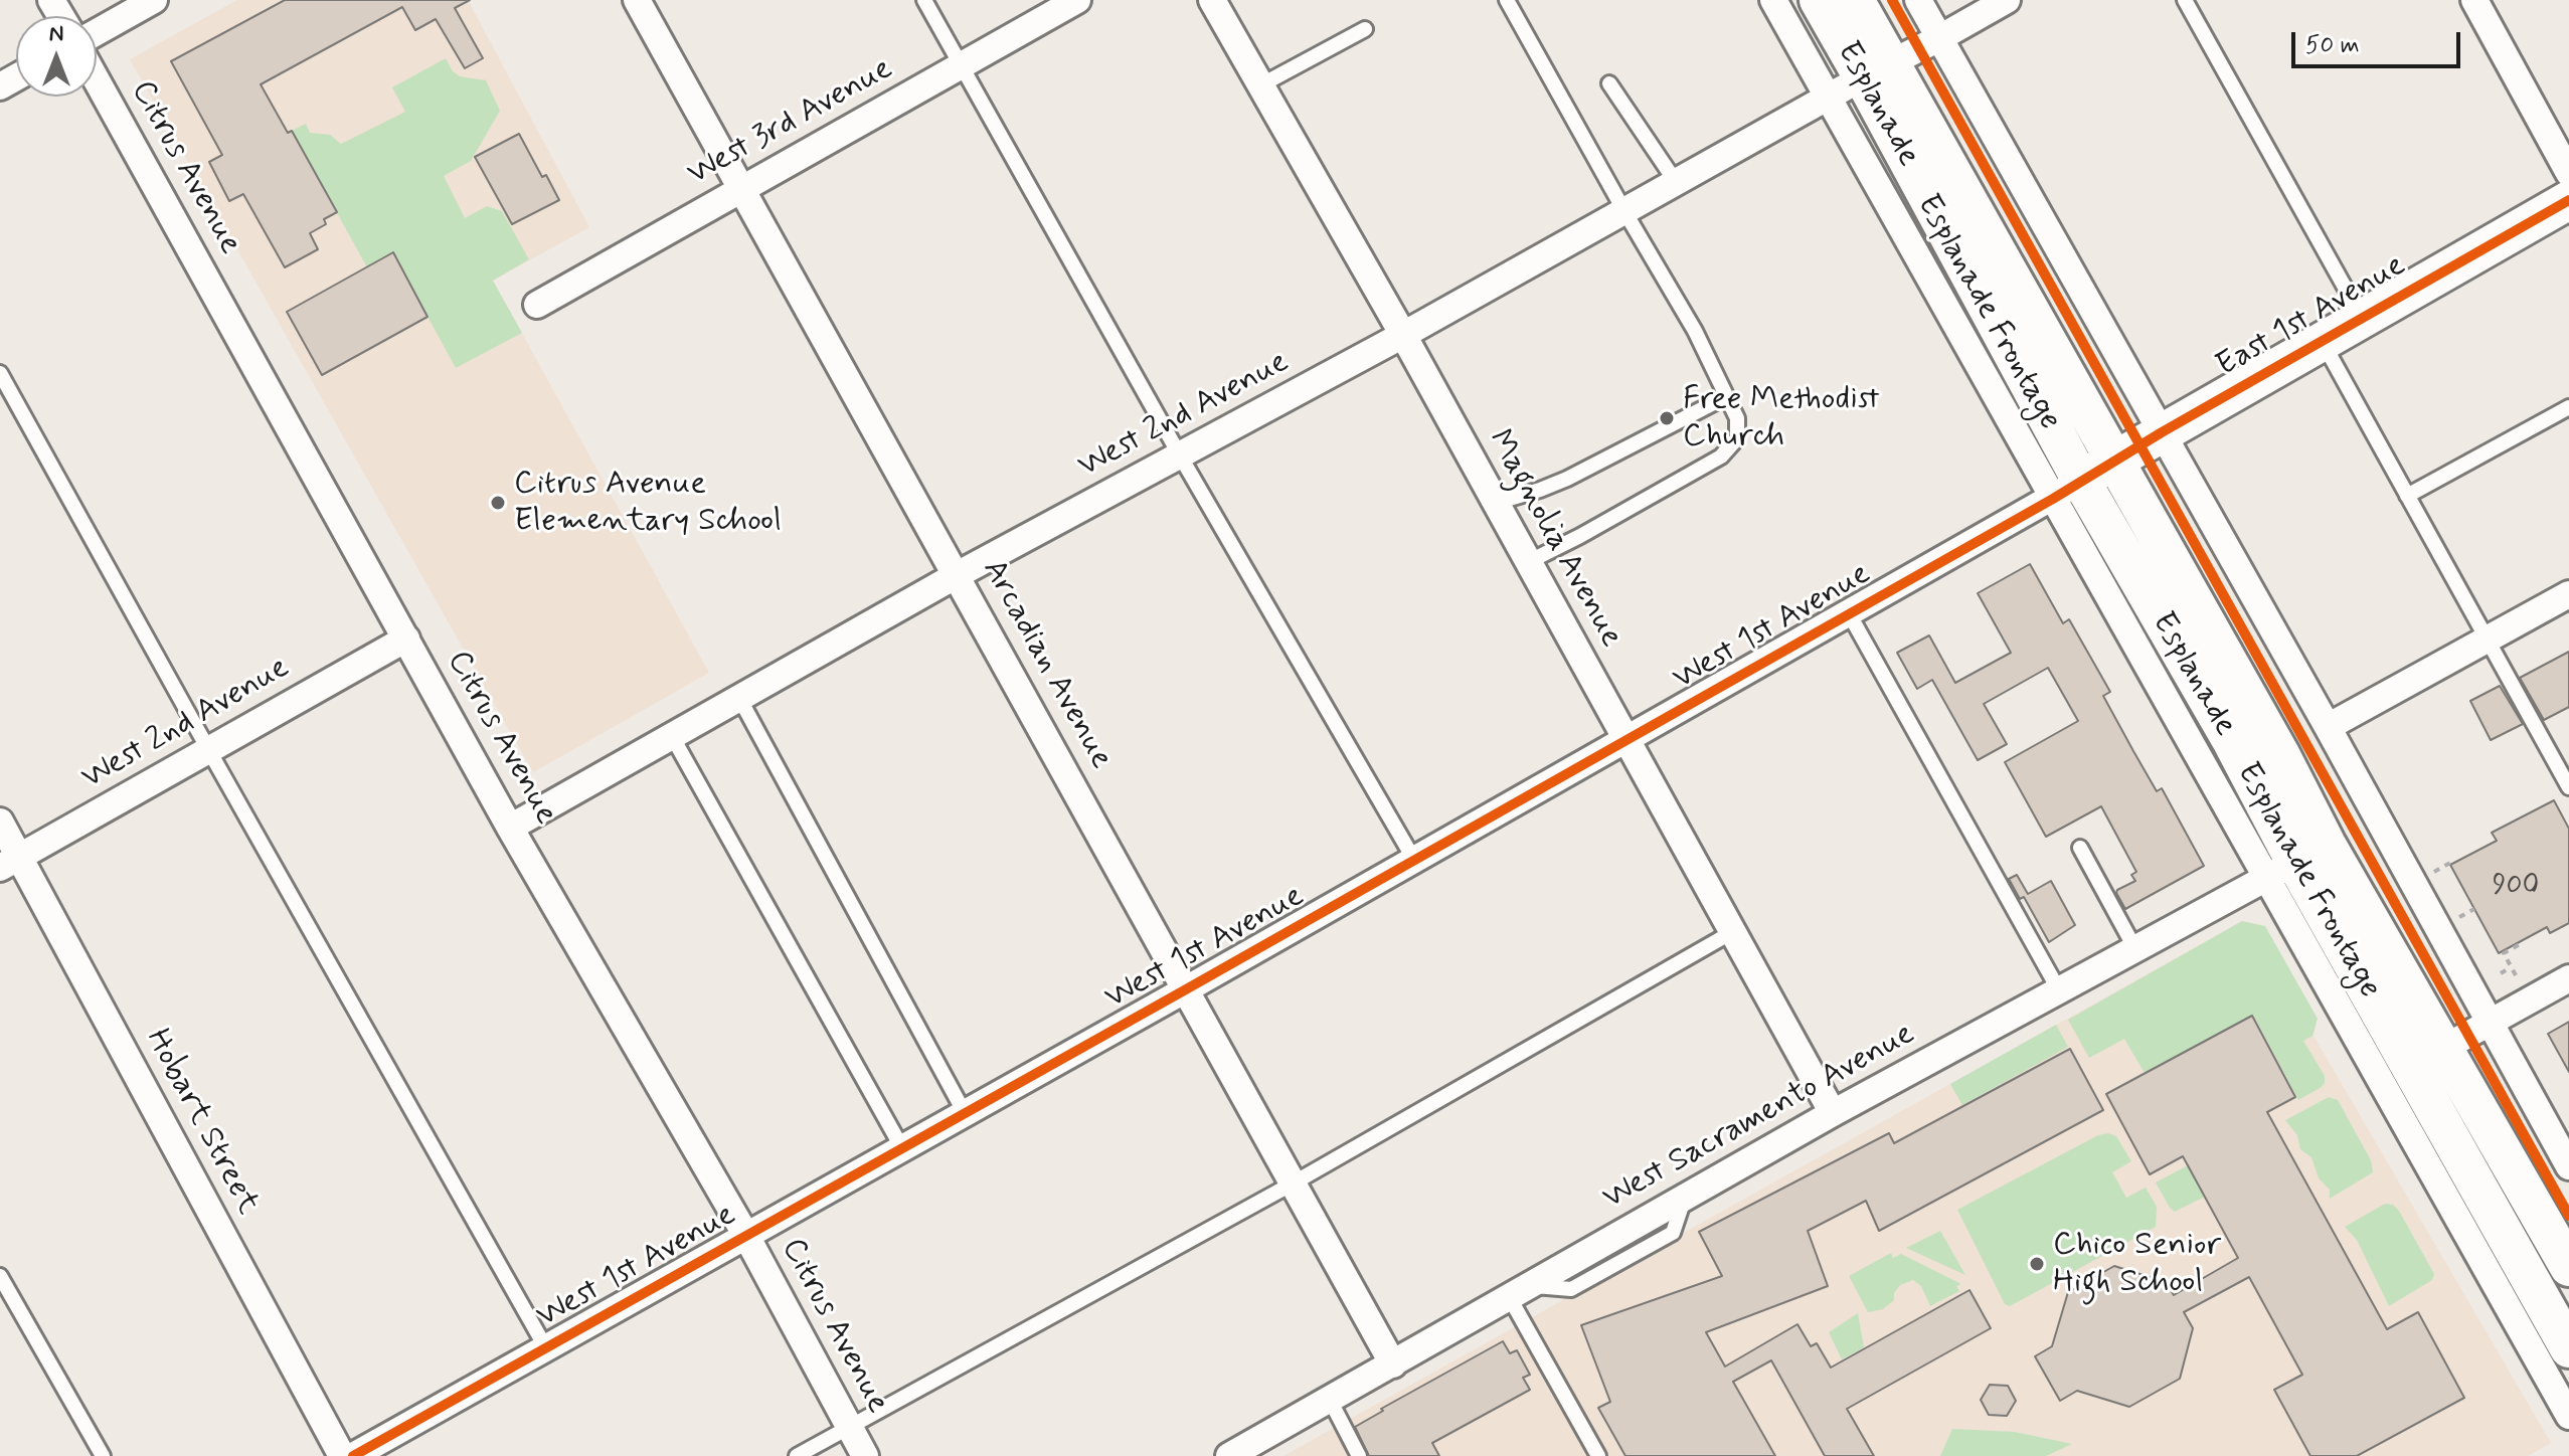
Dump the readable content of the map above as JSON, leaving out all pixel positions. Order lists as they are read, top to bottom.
{
  "streets": {
    "main road": ["Esplanade", "East 1st Avenue"],
    "street": [
      "West 3rd Avenue",
      "Citrus Avenue",
      "Esplanade Frontage",
      "West 2nd Avenue",
      "Magnolia Avenue",
      "West 1st Avenue",
      "Arcadian Avenue",
      "West Sacramento Avenue",
      "Hobart Street"
    ]
  },
  "crossings": [
    ["Esplanade", "Esplanade Frontage"],
    ["Esplanade", "East 1st Avenue"],
    ["Esplanade", "West 2nd Avenue"],
    ["Esplanade", "West 1st Avenue"],
    ["Esplanade", "West Sacramento Avenue"],
    ["West 3rd Avenue", "Arcadian Avenue"],
    ["Citrus Avenue", "West 2nd Avenue"],
    ["Citrus Avenue", "West 1st Avenue"],
    ["Esplanade Frontage", "East 1st Avenue"],
    ["Esplanade Frontage", "West 2nd Avenue"],
    ["Esplanade Frontage", "West 1st Avenue"],
    ["Esplanade Frontage", "West Sacramento Avenue"],
    ["East 1st Avenue", "West 1st Avenue"],
    ["West 2nd Avenue", "Magnolia Avenue"],
    ["West 2nd Avenue", "Arcadian Avenue"],
    ["West 2nd Avenue", "Hobart Street"],
    ["Magnolia Avenue", "West 1st Avenue"],
    ["Magnolia Avenue", "West Sacramento Avenue"],
    ["West 1st Avenue", "Arcadian Avenue"],
    ["Arcadian Avenue", "West Sacramento Avenue"]
  ],
  "places": ["Free Methodist Church", "Citrus Avenue Elementary School", "Chico Senior High School"],
  "house_numbers": ["900"],
  "scale_bar": "50 m",
  "north": "top"
}
